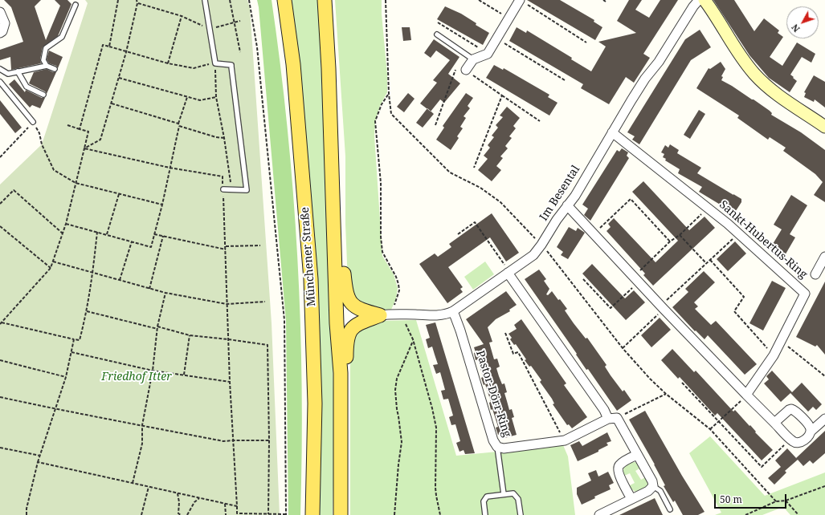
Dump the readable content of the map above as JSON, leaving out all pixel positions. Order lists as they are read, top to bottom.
{
  "streets": {
    "main road": ["Münchener Straße"],
    "street": ["Im Besental", "Sankt-Hubertus-Ring", "Pastor-Dörr-Ring"]
  },
  "crossings": [
    ["Im Besental", "Sankt-Hubertus-Ring"],
    ["Im Besental", "Pastor-Dörr-Ring"]
  ],
  "parks": ["Friedhof Itter"],
  "scale_bar": "50 m",
  "north": "bottom left"
}
